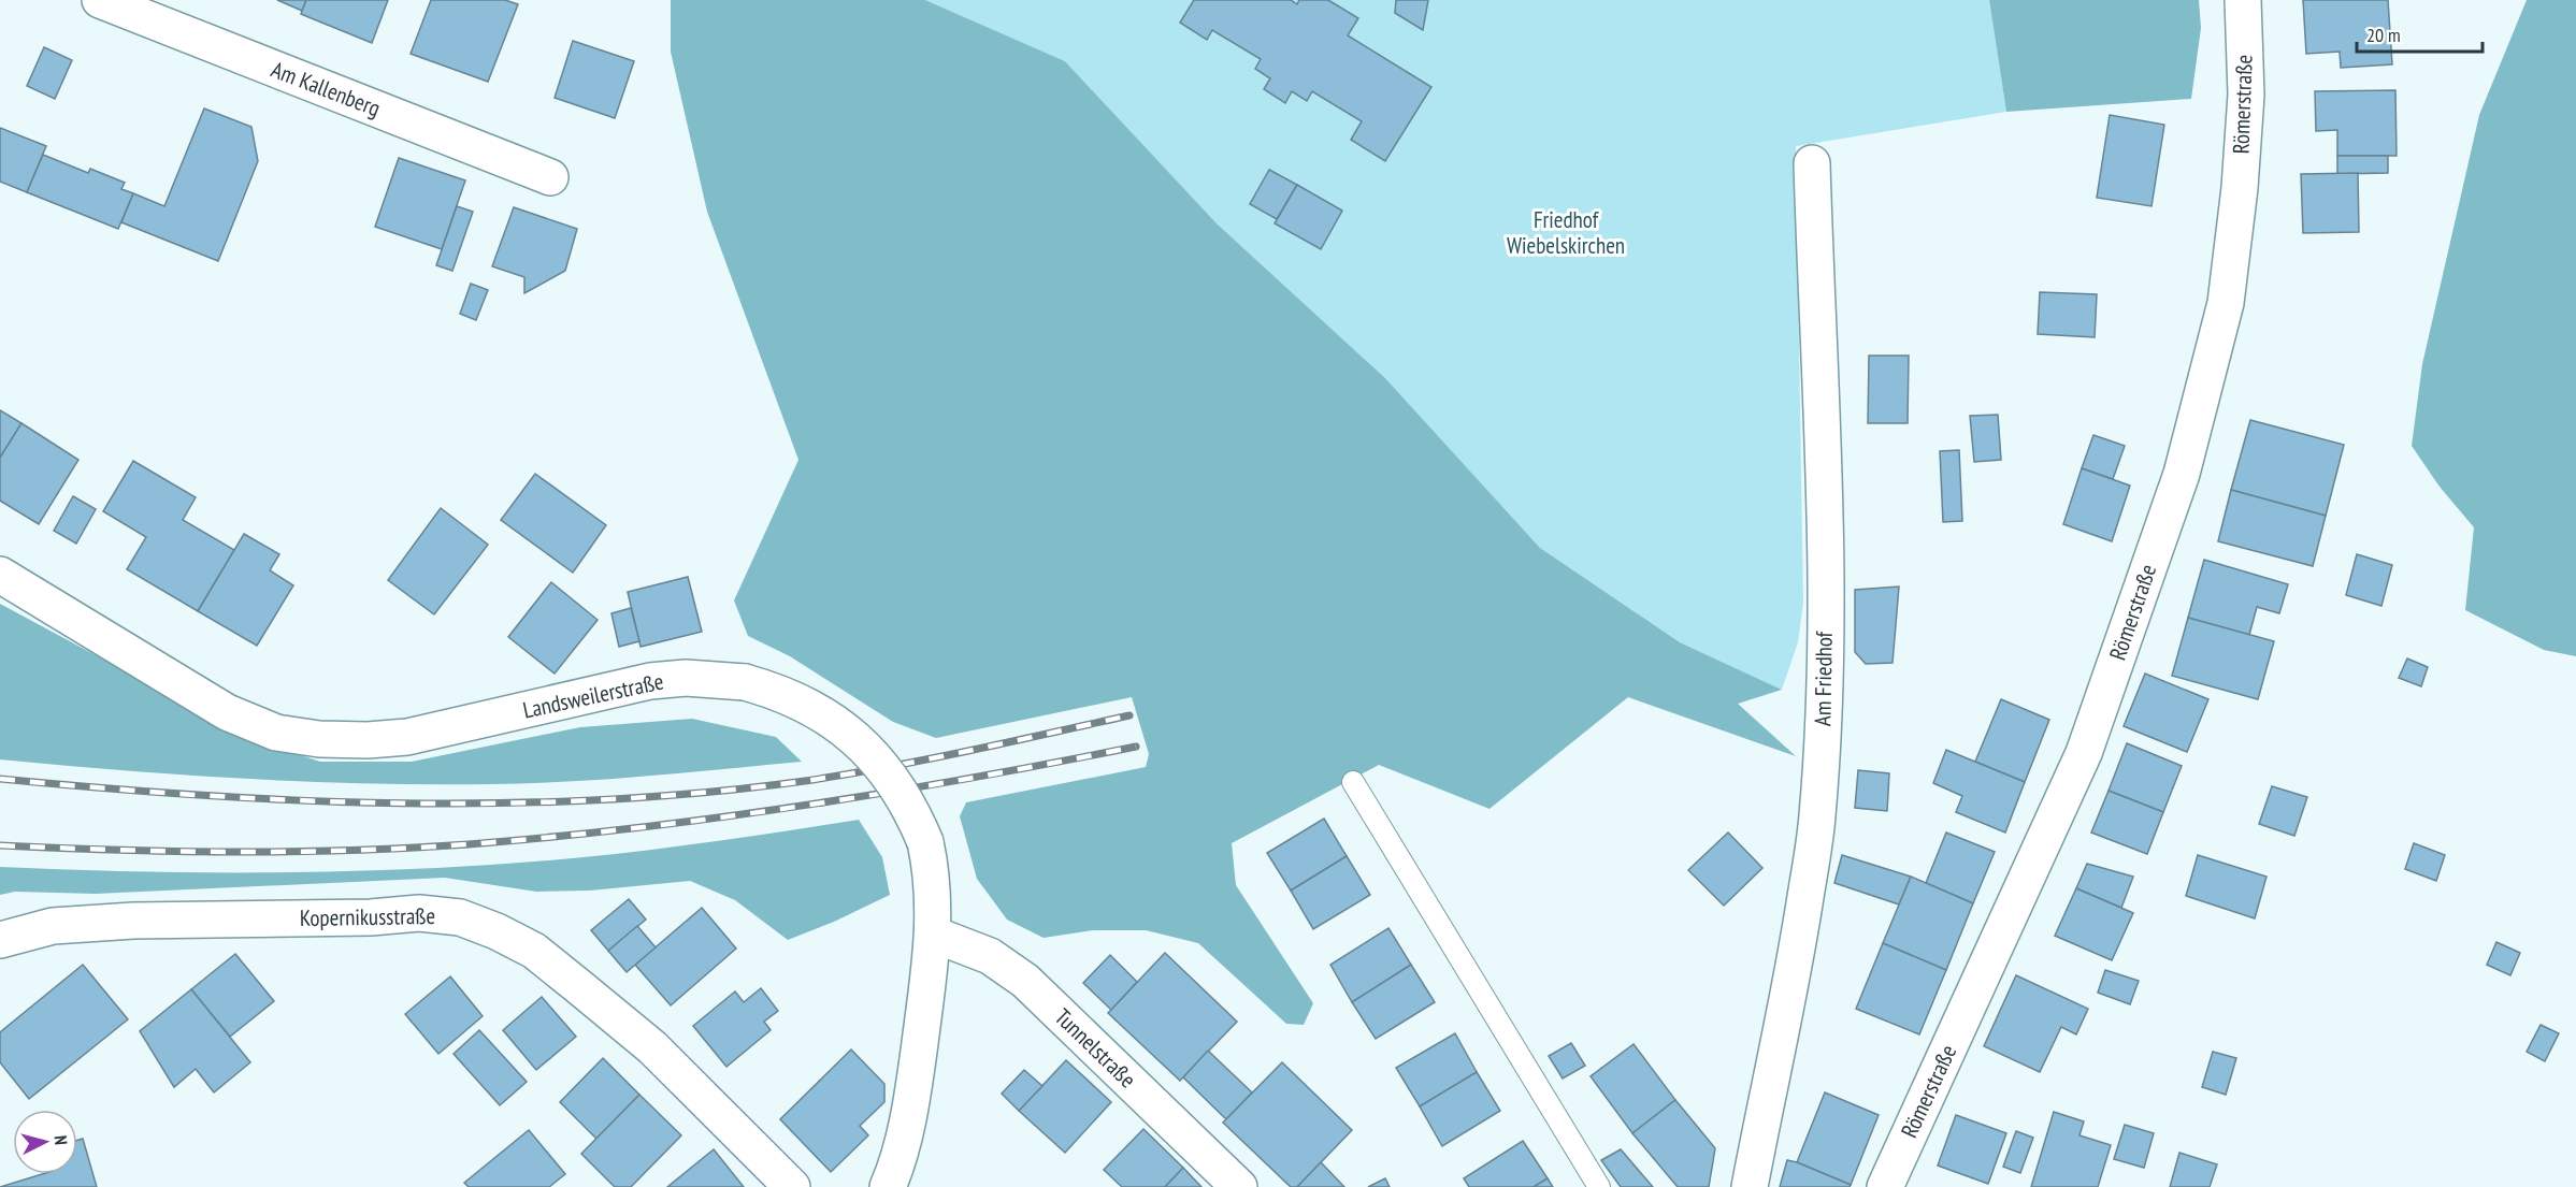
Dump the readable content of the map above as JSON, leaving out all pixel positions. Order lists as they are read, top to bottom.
{
  "streets": {
    "street": [
      "Am Kallenberg",
      "Römerstraße",
      "Am Friedhof",
      "Landsweilerstraße",
      "Kopernikusstraße",
      "Tunnelstraße"
    ]
  },
  "crossings": [
    ["Landsweilerstraße", "Tunnelstraße"]
  ],
  "parks": ["Friedhof Wiebelskirchen"],
  "scale_bar": "20 m",
  "north": "right"
}
